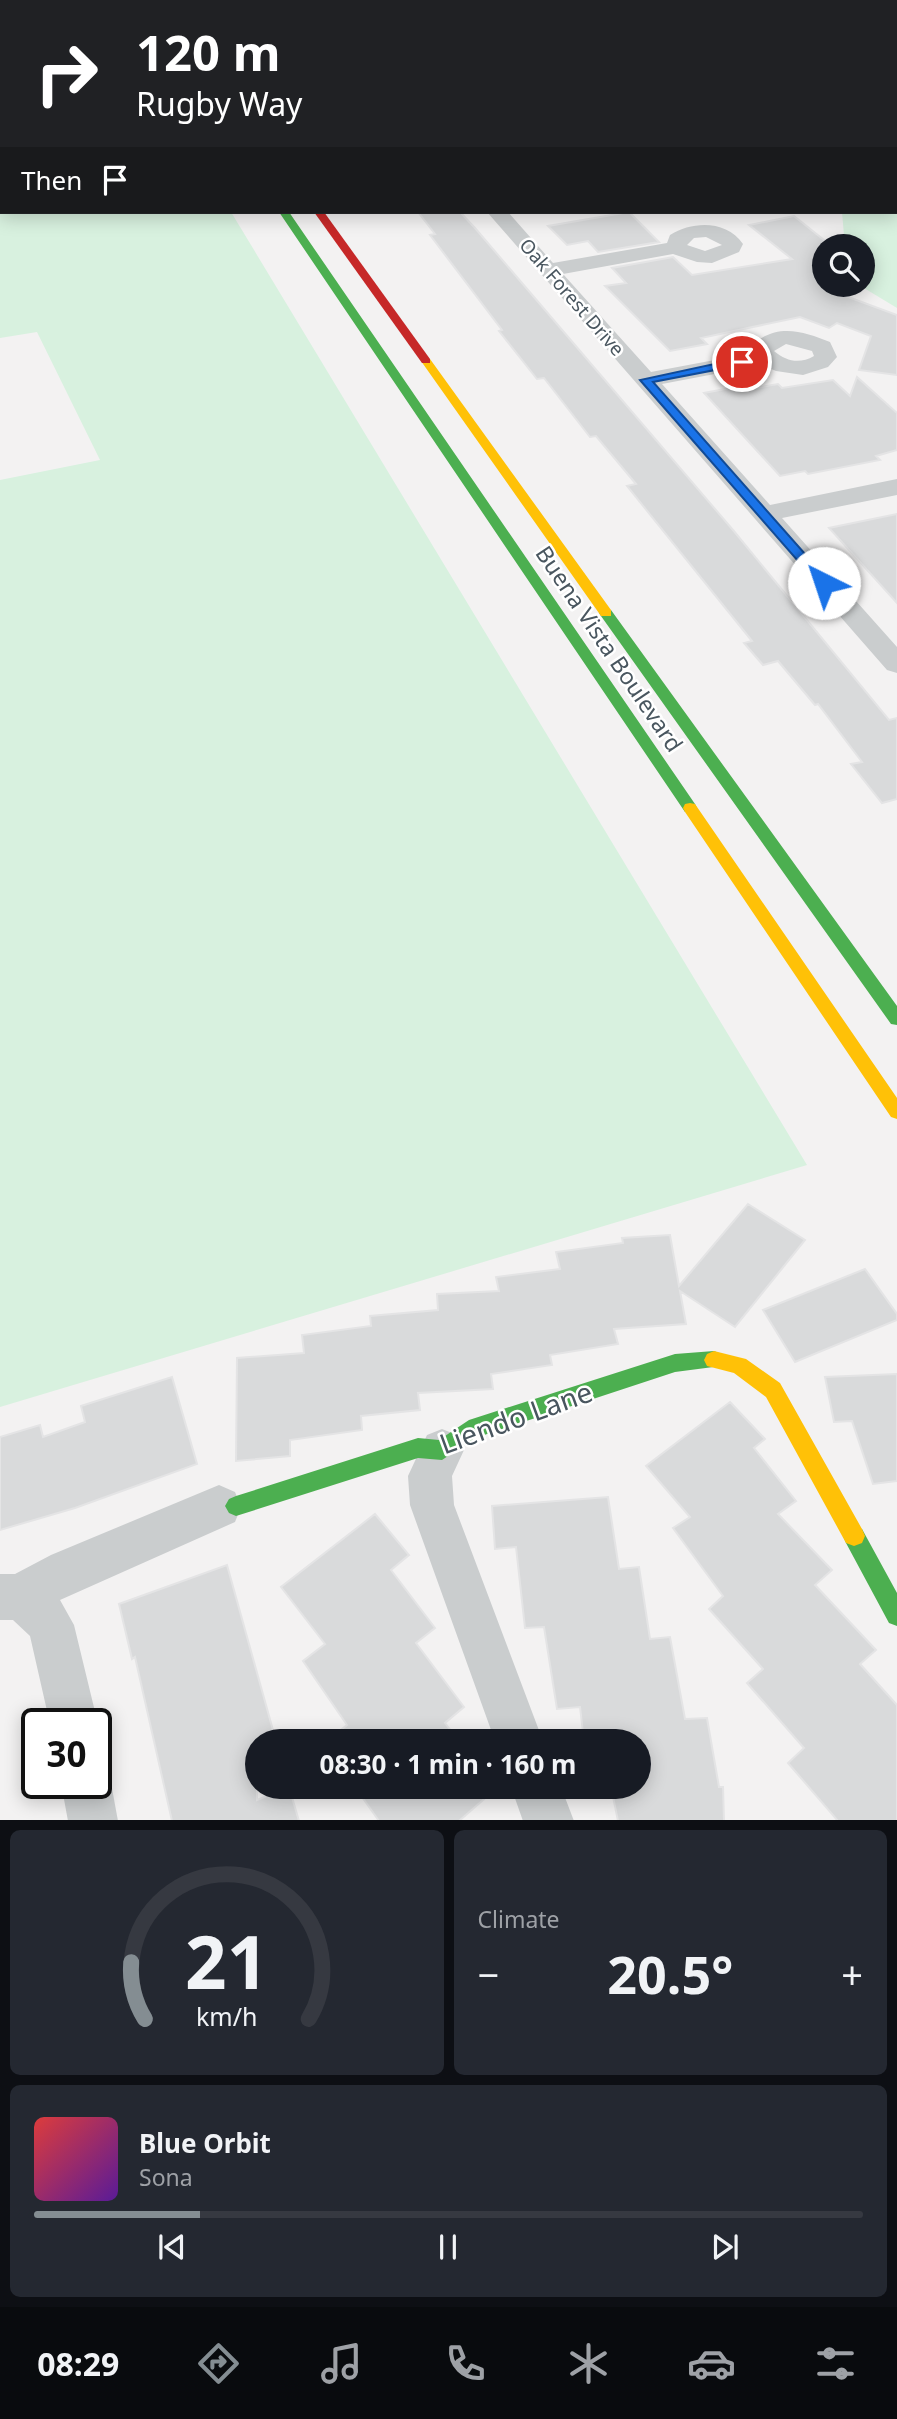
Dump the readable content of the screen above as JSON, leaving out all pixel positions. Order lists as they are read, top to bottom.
{
  "streets": {
    "main road": ["Buena Vista Boulevard", "Liendo Lane"],
    "street": ["Oak Forest Drive"]
  },
  "page": {
    "turn": ["120 m", "Rugby Way"],
    "then": "Then",
    "limit": "30",
    "trip": "08:30 · 1 min · 160 m",
    "tile": "Climate",
    "heat": ["−", "20.5°", "+"],
    "song": ["Blue Orbit", "Sona"],
    "tabs": "08:29",
    "gauge": ["21", "km/h"]
  }
}
